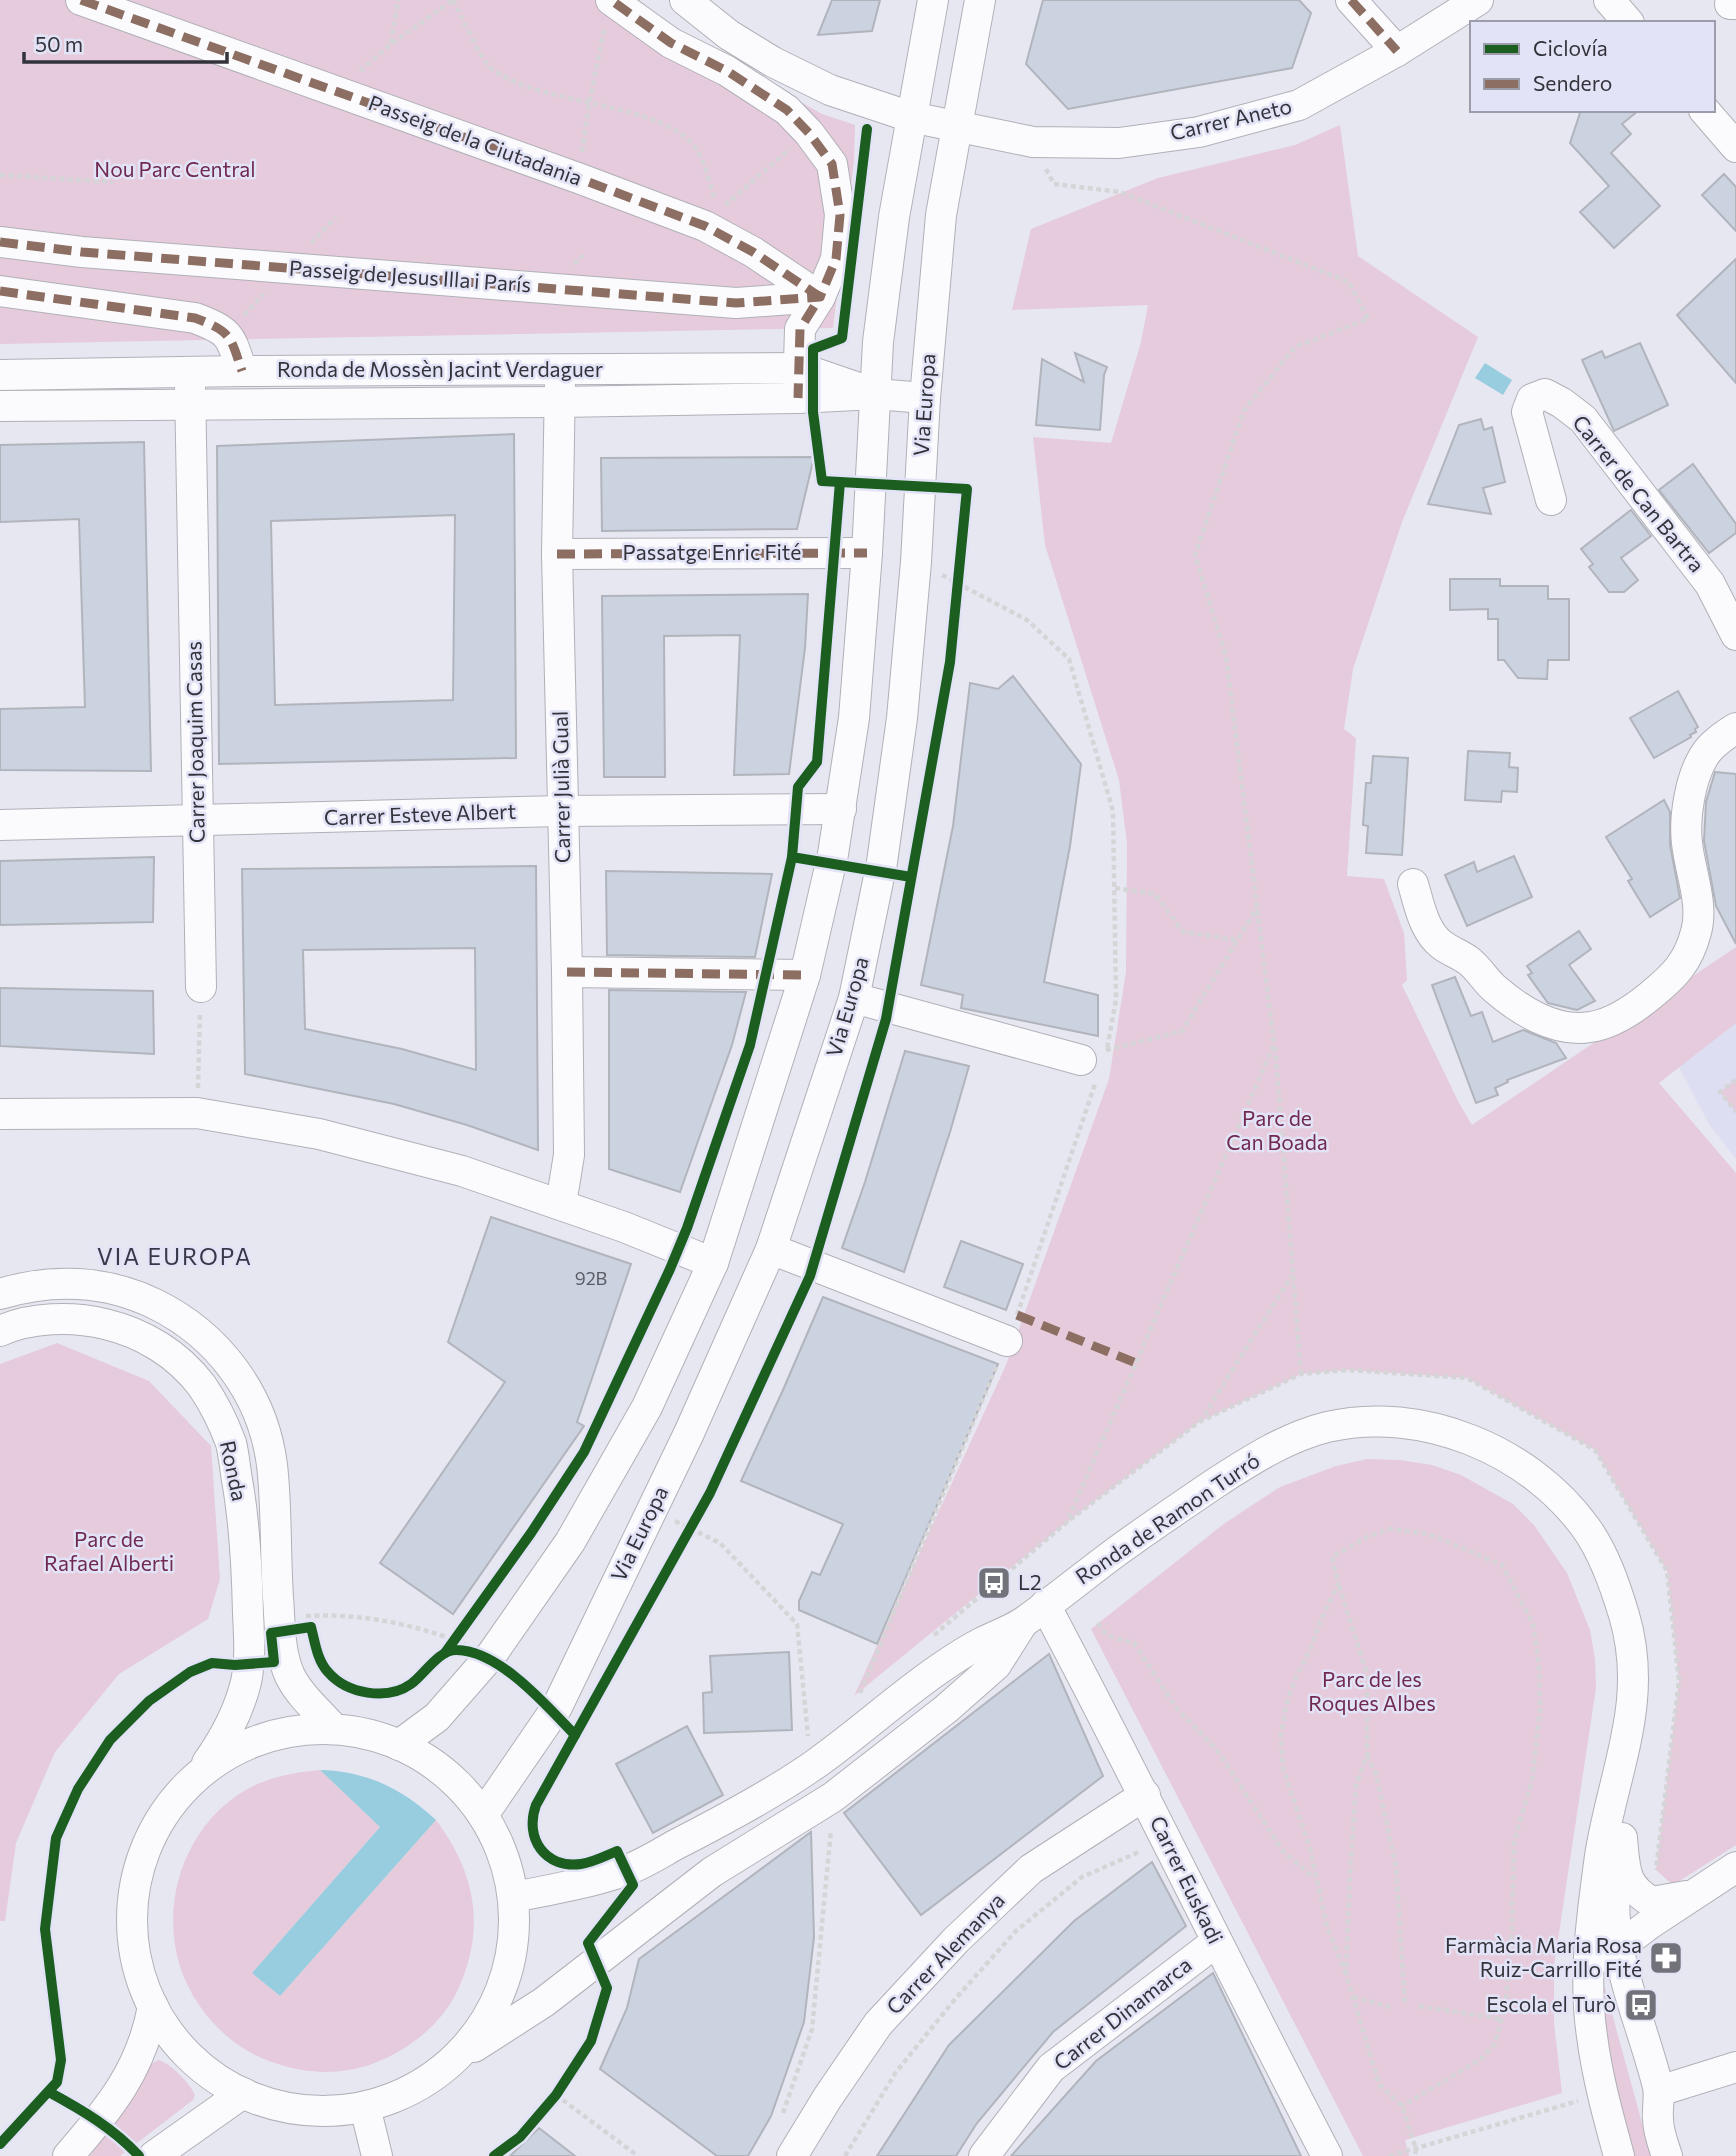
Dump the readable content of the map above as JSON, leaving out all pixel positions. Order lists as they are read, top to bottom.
{
  "streets": {
    "street": [
      "Carrer Aneto",
      "Passeig de la Ciutadania",
      "Passeig de Jesus Illa i París",
      "Ronda de Mossèn Jacint Verdaguer",
      "Via Europa",
      "Carrer de Can Bartra",
      "Passatge Enric Fité",
      "Carrer Joaquim Casas",
      "Carrer Julià Gual",
      "Carrer Esteve Albert",
      "Ronda",
      "Ronda de Ramon Turró",
      "Carrer Euskadi",
      "Carrer Alemanya",
      "Carrer Dinamarca"
    ]
  },
  "crossings": [
    ["Carrer Aneto", "Via Europa"],
    ["Passeig de la Ciutadania", "Passeig de Jesus Illa i París"],
    ["Ronda de Mossèn Jacint Verdaguer", "Via Europa"],
    ["Ronda de Mossèn Jacint Verdaguer", "Carrer Joaquim Casas"],
    ["Ronda de Mossèn Jacint Verdaguer", "Carrer Julià Gual"],
    ["Passatge Enric Fité", "Carrer Julià Gual"],
    ["Carrer Joaquim Casas", "Carrer Esteve Albert"],
    ["Carrer Julià Gual", "Carrer Esteve Albert"],
    ["Ronda de Ramon Turró", "Carrer Euskadi"],
    ["Carrer Euskadi", "Carrer Alemanya"],
    ["Carrer Euskadi", "Carrer Dinamarca"]
  ],
  "districts": ["VIA EUROPA"],
  "parks": [
    "Nou Parc Central",
    "Parc de Can Boada",
    "Parc de Rafael Alberti",
    "Parc de les Roques Albes"
  ],
  "places": {
    "bus stop": ["L2", "Escola el Turò"],
    "pharmacy": ["Farmàcia Maria Rosa Ruiz-Carrillo Fité"]
  },
  "house_numbers": ["92B"],
  "legend": ["Ciclovía", "Sendero"],
  "scale_bar": "50 m"
}
